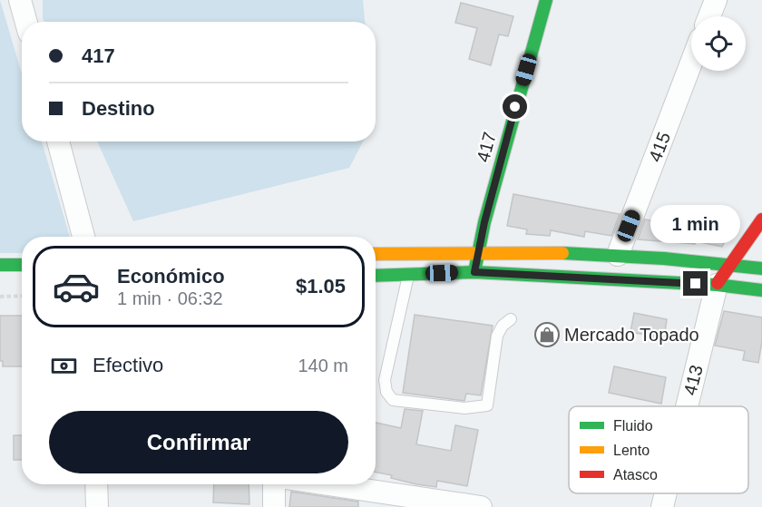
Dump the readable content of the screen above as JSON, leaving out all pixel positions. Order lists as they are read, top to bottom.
{
  "streets": {
    "main road": ["417"],
    "street": ["415", "413"]
  },
  "places": {
    "shop": ["Mercado Topado"]
  },
  "legend": ["Fluido", "Lento", "Atasco"],
  "page": {
    "banner": ["417", "Destino"],
    "bubble": "1 min",
    "list": [
      {
        "name": "Económico",
        "note": "1 min · 06:32",
        "value": "$1.05"
      }
    ],
    "pay": ["Efectivo", "140 m"],
    "buttons": "Confirmar"
  }
}
